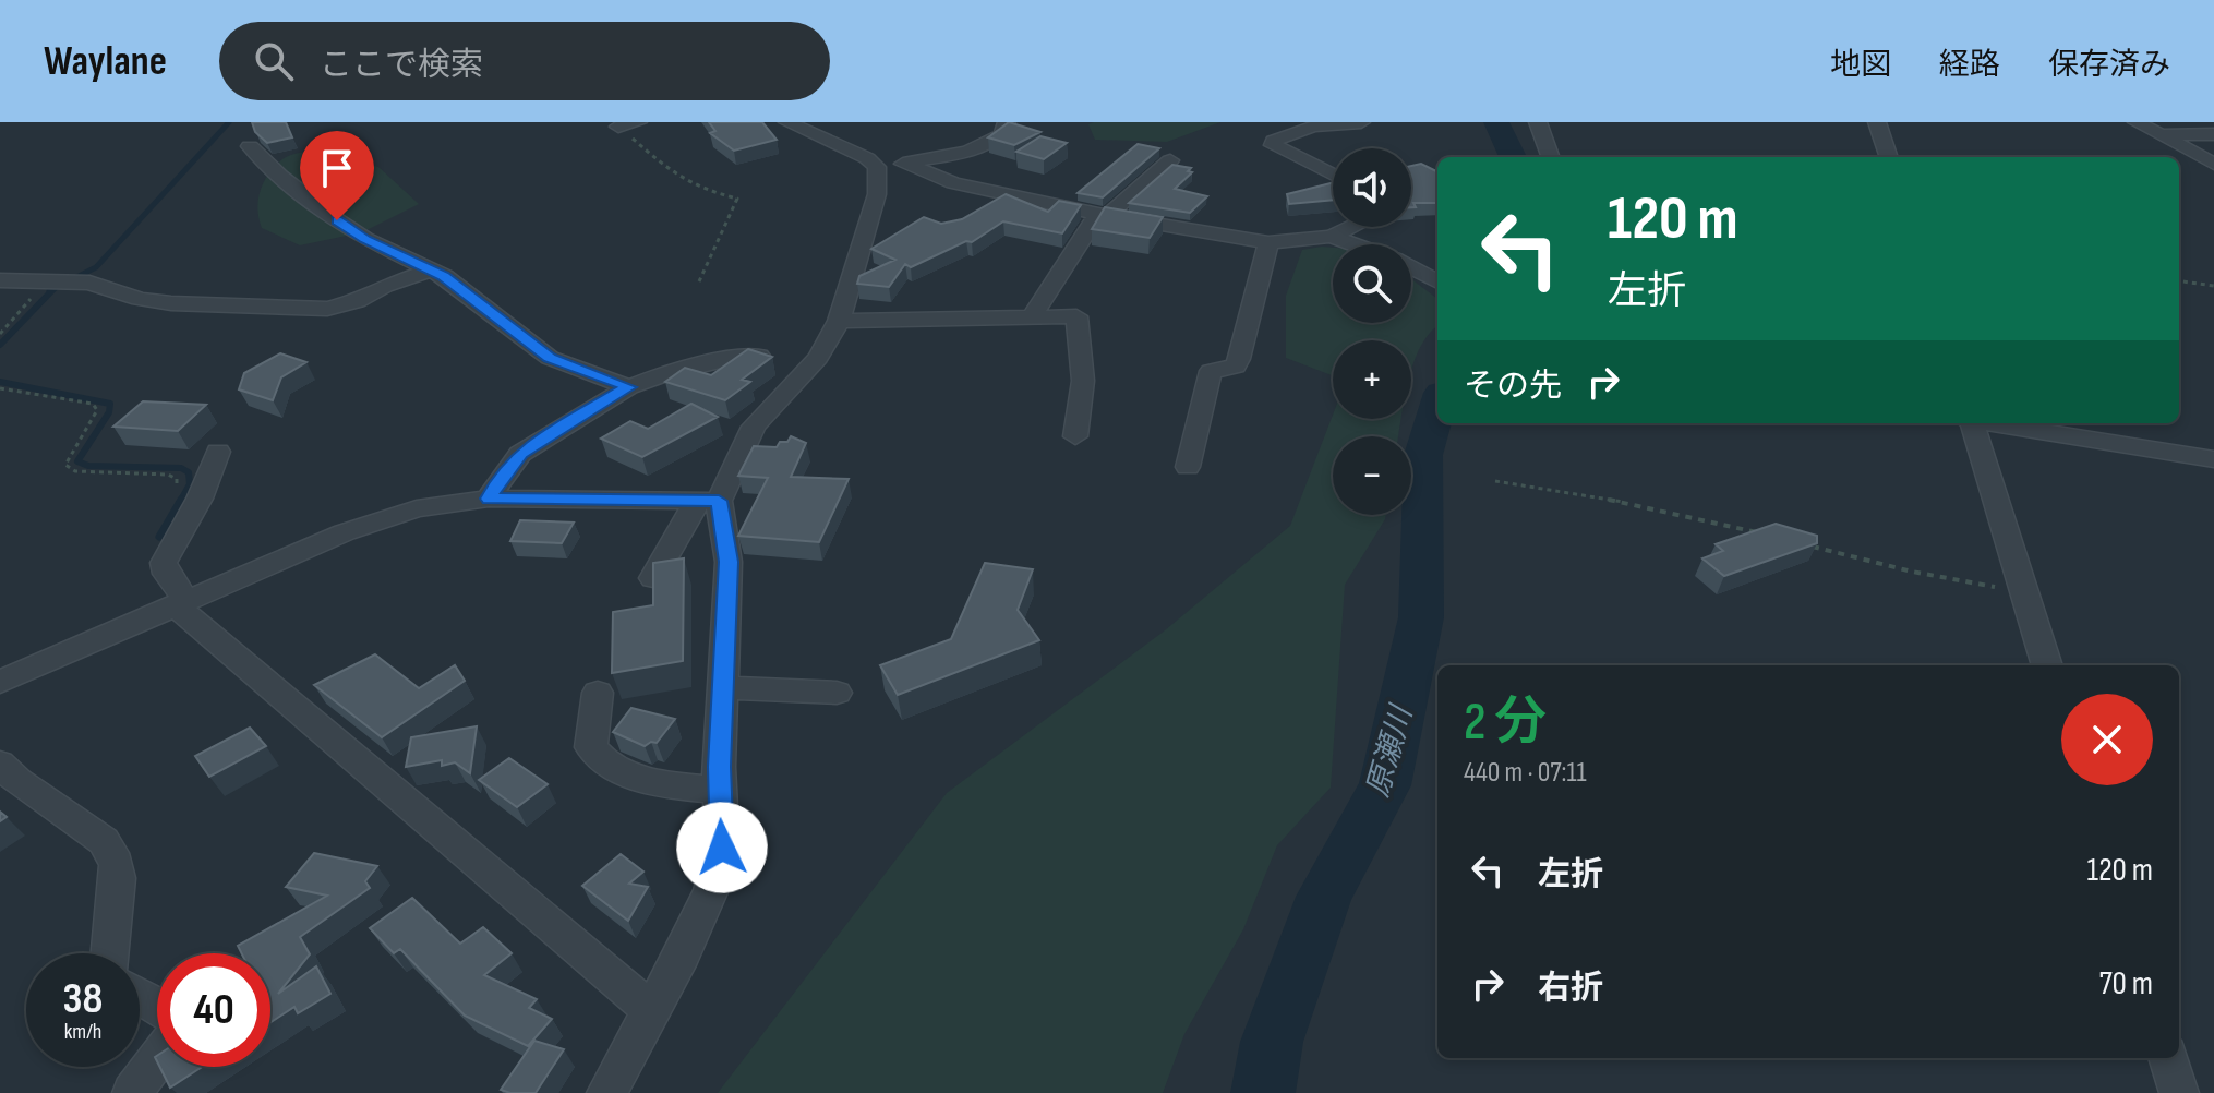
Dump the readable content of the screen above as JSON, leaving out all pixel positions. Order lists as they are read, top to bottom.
{
  "water": ["原瀬川"],
  "page": {
    "header": "Waylane",
    "search": "ここで検索",
    "nav": ["地図", "経路", "保存済み"],
    "map_buttons": ["+", "−"],
    "turn": ["120 m", "左折"],
    "then": "その先",
    "heading": ["2 分", "440 m · 07:11"],
    "list": [
      {
        "name": "左折",
        "value": "120 m"
      },
      {
        "name": "右折",
        "value": "70 m"
      }
    ],
    "speed": "38 km/h",
    "limit": "40"
  }
}
